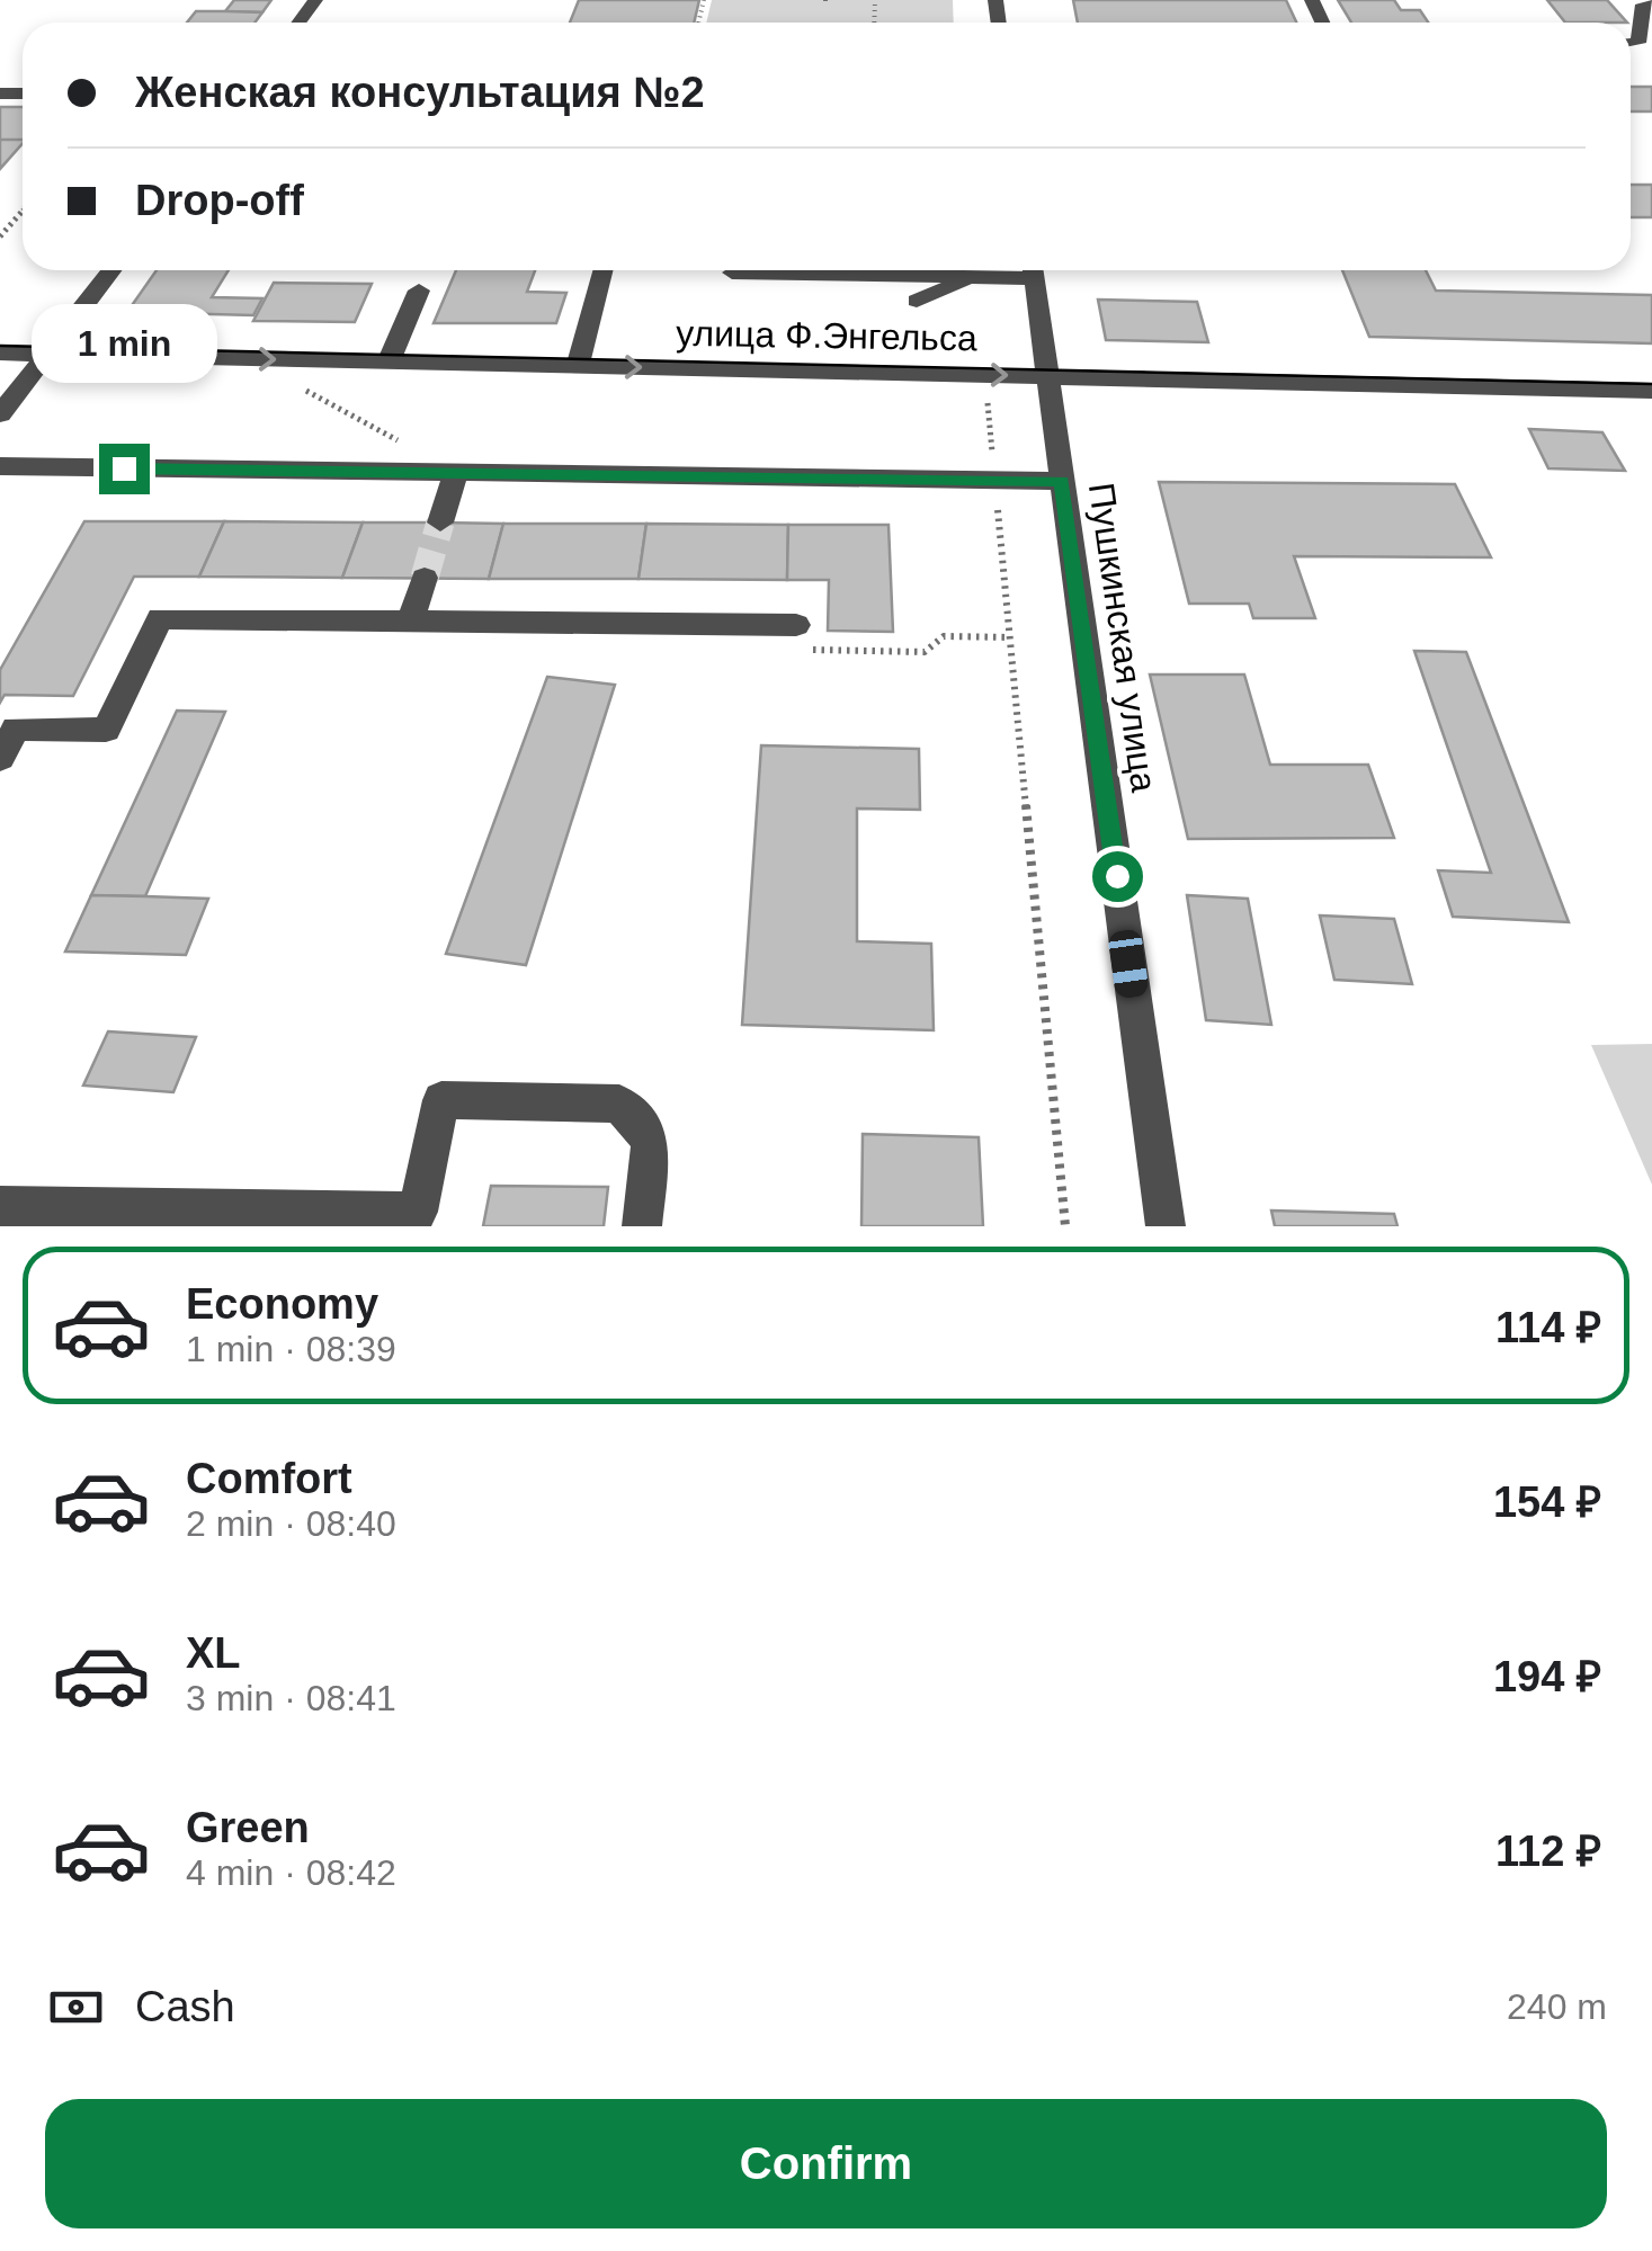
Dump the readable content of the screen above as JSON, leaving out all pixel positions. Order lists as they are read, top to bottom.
{
  "streets": {
    "street": ["улица Ф.Энгельса", "Пушкинская улица"]
  },
  "crossings": [
    ["улица Ф.Энгельса", "Пушкинская улица"]
  ],
  "page": {
    "banner": ["Женская консультация №2", "Drop-off"],
    "bubble": "1 min",
    "list": [
      {
        "name": "Economy",
        "note": "1 min · 08:39",
        "value": "114 ₽"
      },
      {
        "name": "Comfort",
        "note": "2 min · 08:40",
        "value": "154 ₽"
      },
      {
        "name": "XL",
        "note": "3 min · 08:41",
        "value": "194 ₽"
      },
      {
        "name": "Green",
        "note": "4 min · 08:42",
        "value": "112 ₽"
      }
    ],
    "pay": ["Cash", "240 m"],
    "buttons": "Confirm"
  }
}
